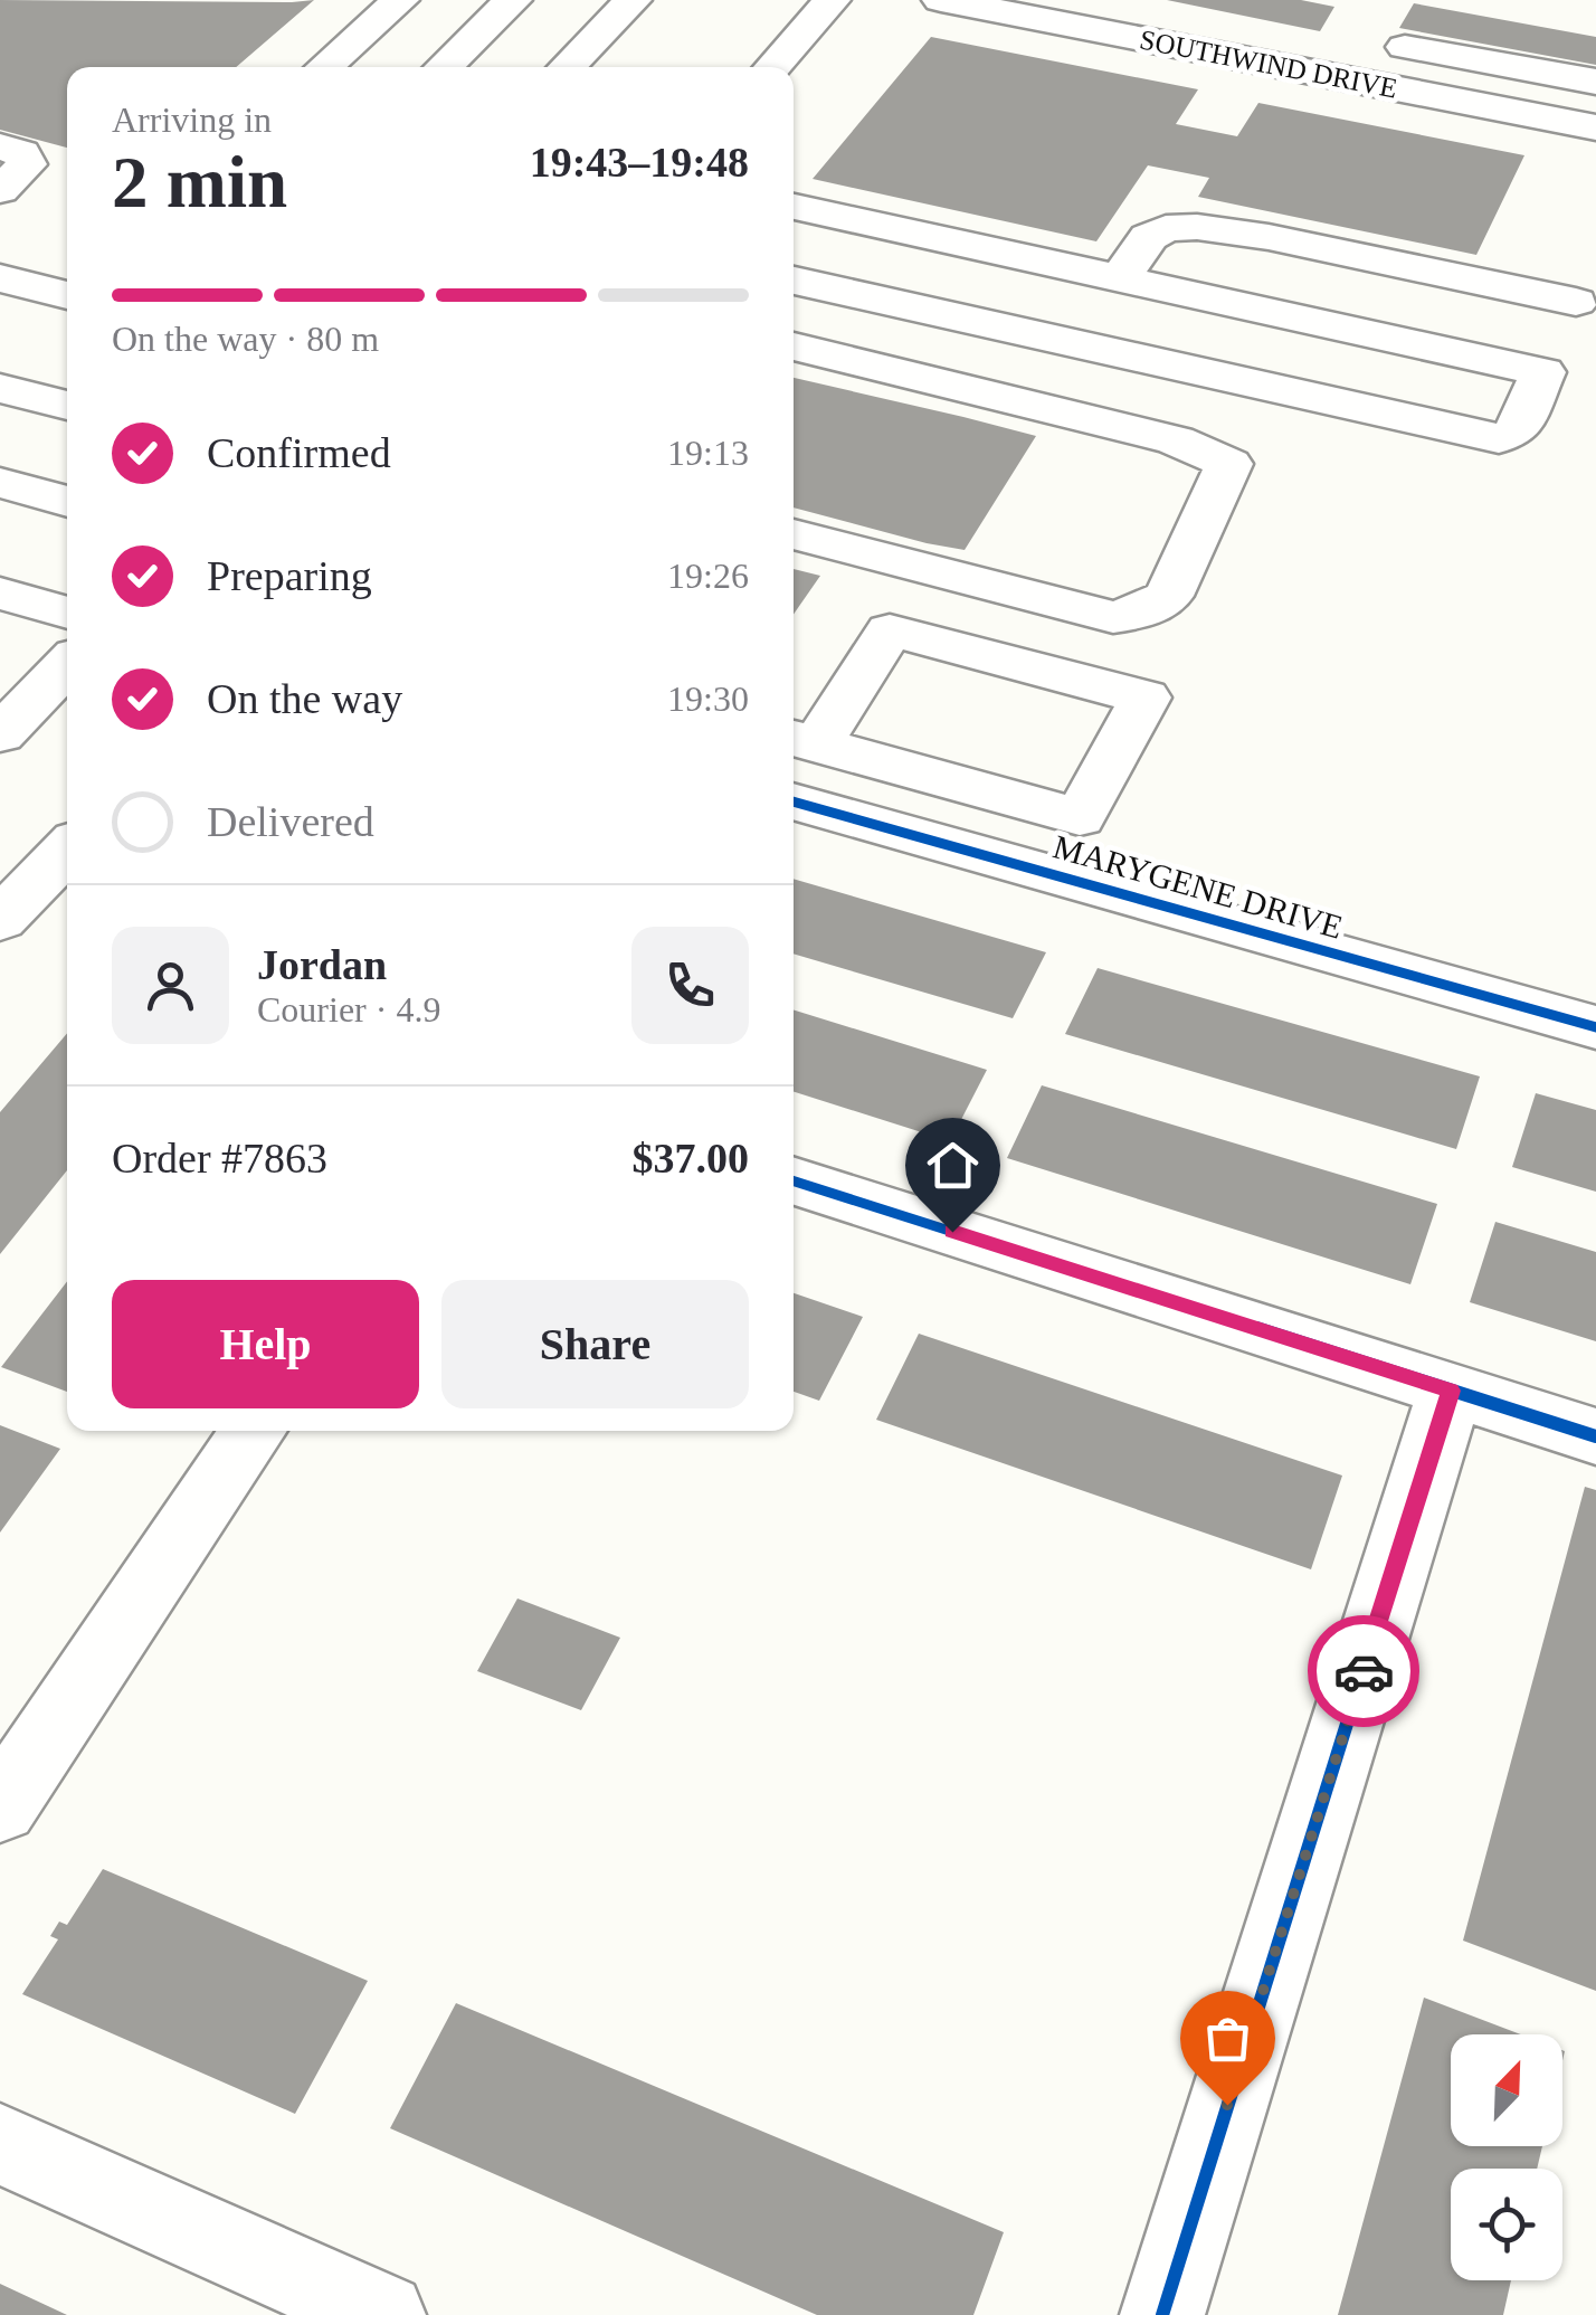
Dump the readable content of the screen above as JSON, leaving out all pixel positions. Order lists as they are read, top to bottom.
{
  "streets": {
    "street": ["SOUTHWIND DRIVE", "MARYGENE DRIVE"]
  },
  "north": "top right",
  "page": {
    "heading": ["2 min", "Arriving in", "19:43–19:48"],
    "panel": [
      "Jordan",
      "Courier · 4.9",
      "Order #7863",
      "$37.00"
    ],
    "bar": "On the way · 80 m",
    "list": [
      ["Confirmed", "19:13"],
      ["Preparing", "19:26"],
      ["On the way", "19:30"],
      "Delivered"
    ],
    "buttons": ["Help", "Share"]
  }
}
